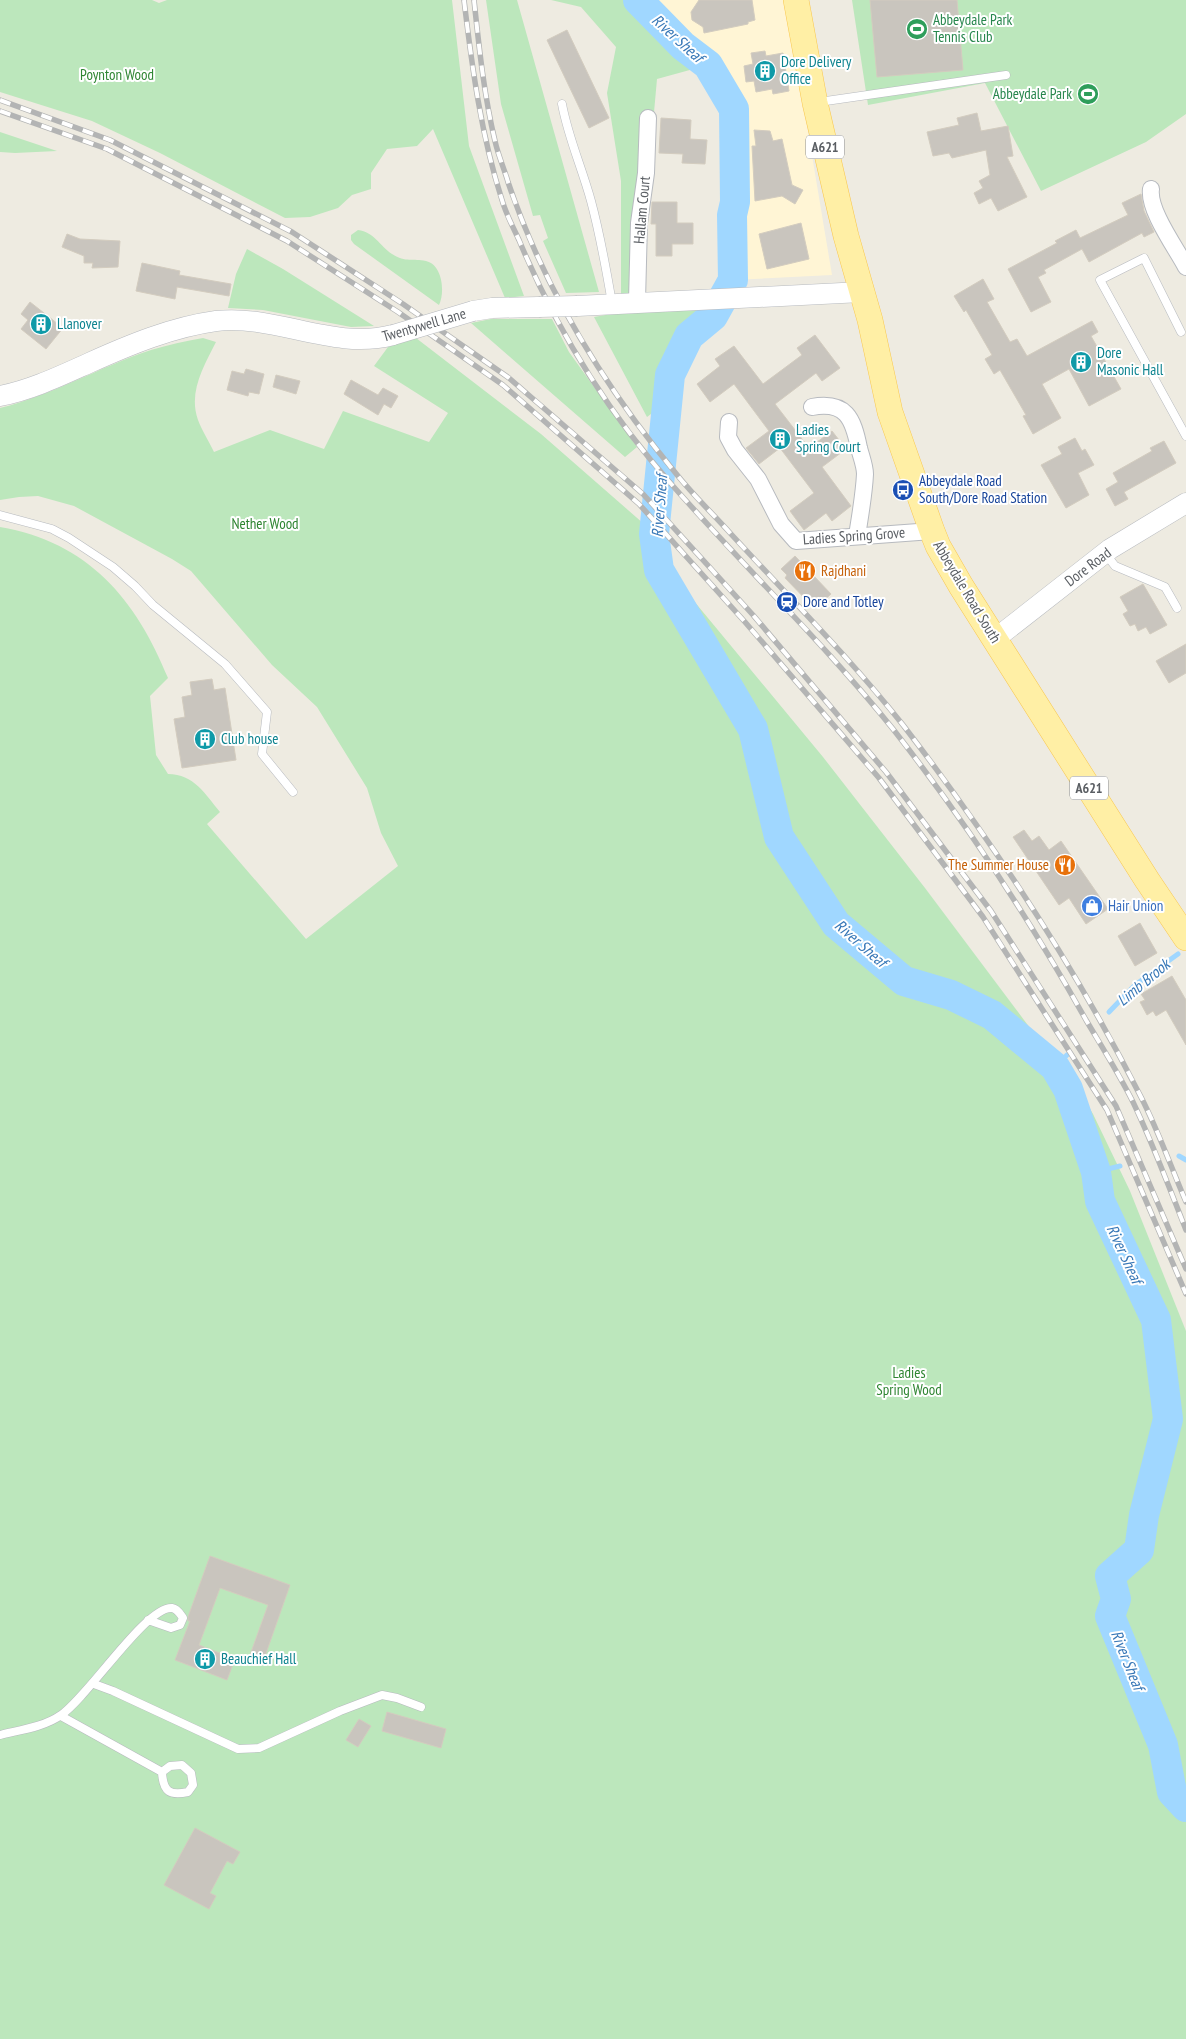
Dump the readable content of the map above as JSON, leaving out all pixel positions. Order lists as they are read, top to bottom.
{
  "streets": {
    "main road": ["A621", "Abbeydale Road South"],
    "street": [
      "Hallam Court",
      "Twentywell Lane",
      "Ladies Spring Grove",
      "Dore Road"
    ]
  },
  "crossings": [
    ["Hallam Court", "Twentywell Lane"],
    ["Twentywell Lane", "Abbeydale Road South"],
    ["Ladies Spring Grove", "Abbeydale Road South"],
    ["Dore Road", "Abbeydale Road South"]
  ],
  "water": ["River Sheaf", "Limb Brook"],
  "parks": ["Poynton Wood", "Nether Wood", "Ladies Spring Wood"],
  "places": {
    "sports": ["Abbeydale Park Tennis Club", "Abbeydale Park"],
    "building": [
      "Dore Delivery Office",
      "Llanover",
      "Dore Masonic Hall",
      "Ladies Spring Court",
      "Club house",
      "Beauchief Hall"
    ],
    "bus stop": ["Abbeydale Road South/Dore Road Station"],
    "restaurant": ["Rajdhani", "The Summer House"],
    "station": ["Dore and Totley"],
    "shop": ["Hair Union"]
  }
}
